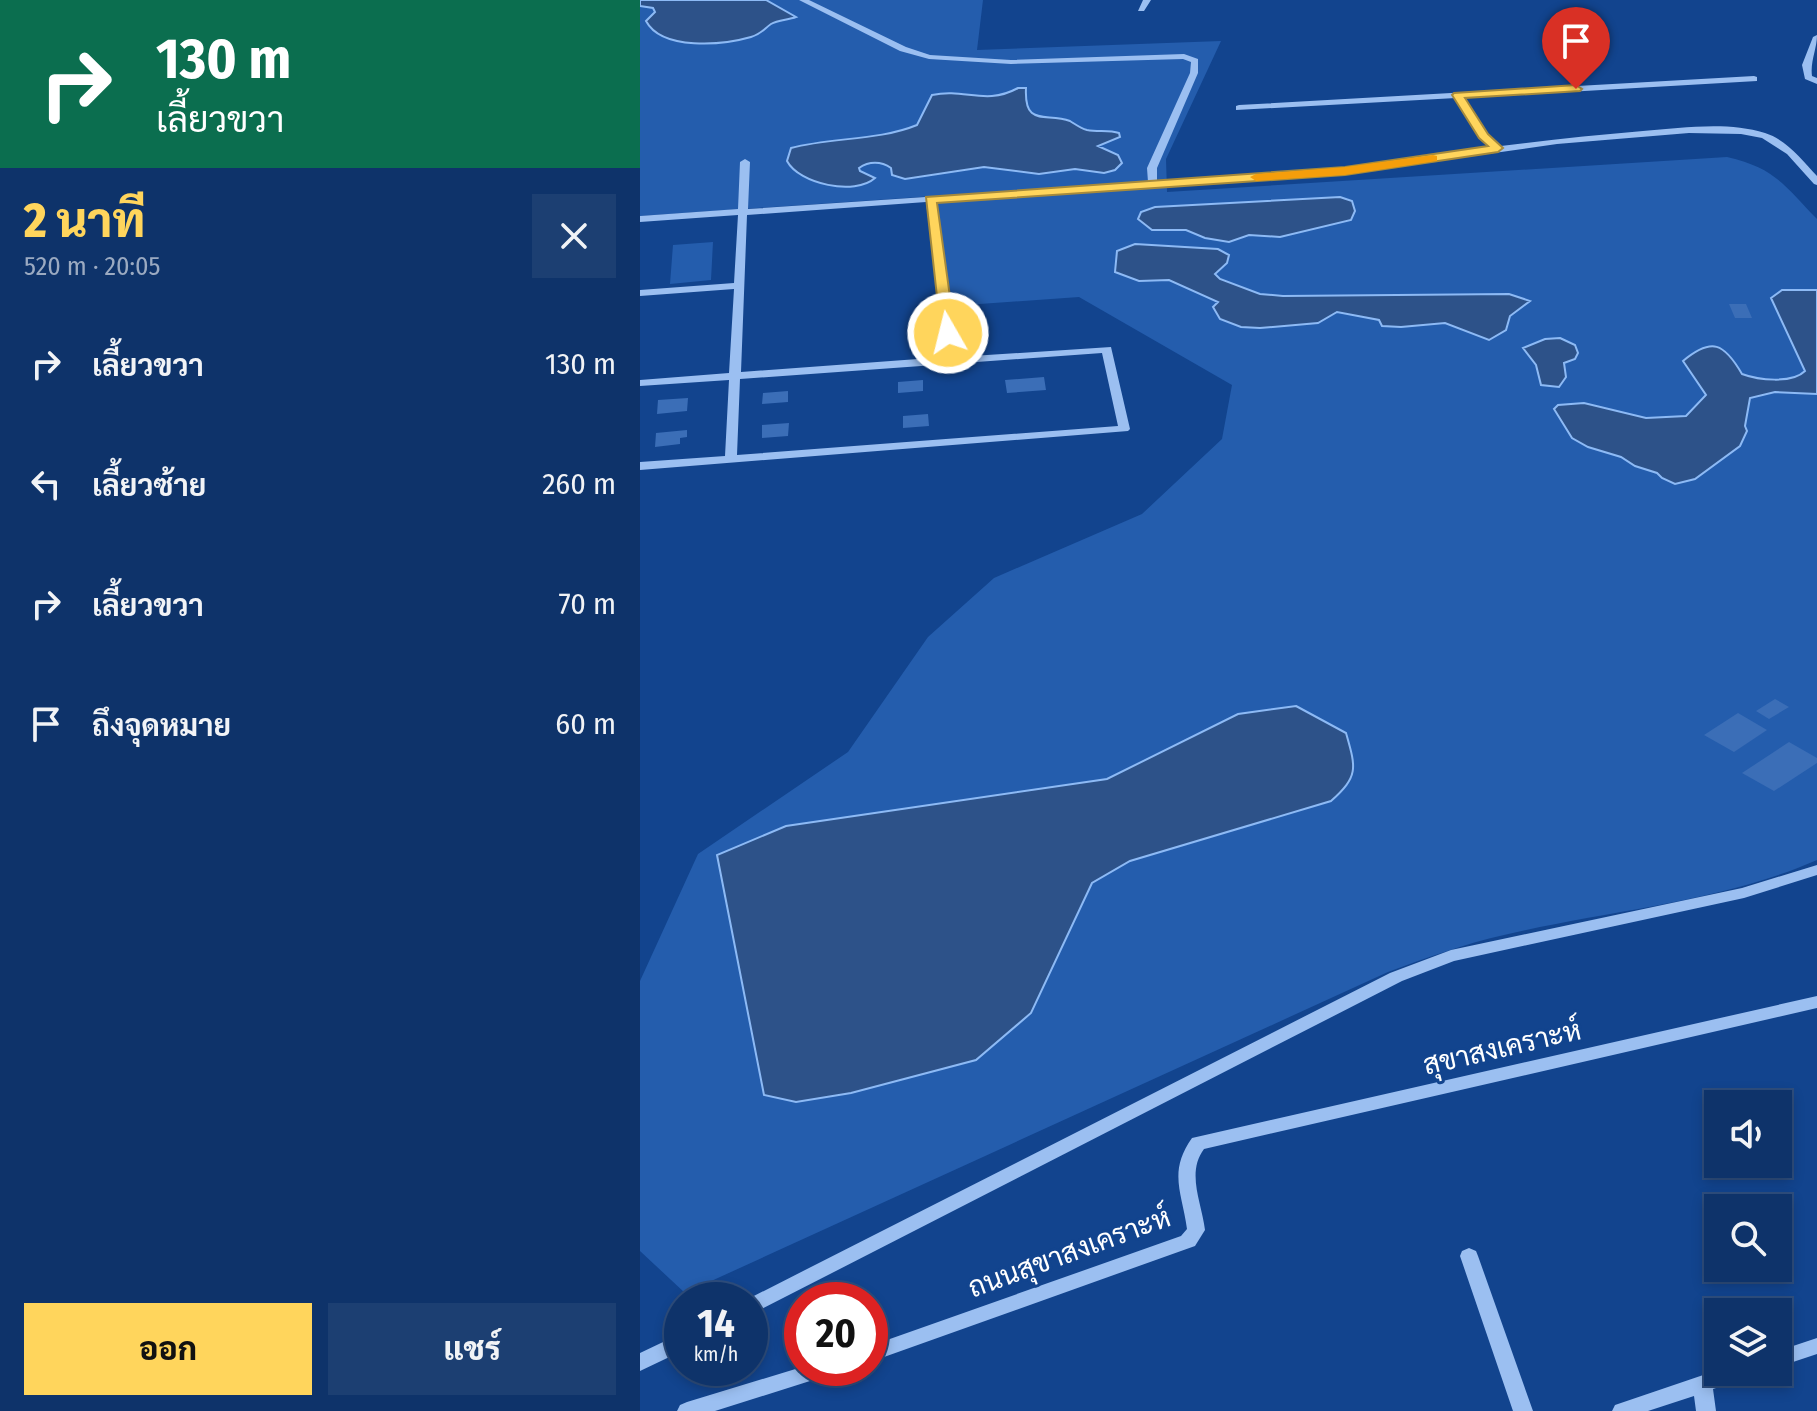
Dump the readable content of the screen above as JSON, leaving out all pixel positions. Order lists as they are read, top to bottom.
{
  "streets": {
    "street": ["สุขาสงเคราะห์", "ถนนสุขาสงเคราะห์"]
  },
  "crossings": [
    ["สุขาสงเคราะห์", "ถนนสุขาสงเคราะห์"]
  ],
  "page": {
    "turn": ["130 m", "เลี้ยวขวา"],
    "heading": ["2 นาที", "520 m · 20:05"],
    "list": [
      {
        "name": "เลี้ยวขวา",
        "value": "130 m"
      },
      {
        "name": "เลี้ยวซ้าย",
        "value": "260 m"
      },
      {
        "name": "เลี้ยวขวา",
        "value": "70 m"
      },
      {
        "name": "ถึงจุดหมาย",
        "value": "60 m"
      }
    ],
    "speed": "14 km/h",
    "limit": "20",
    "buttons": ["ออก", "แชร์"]
  }
}
